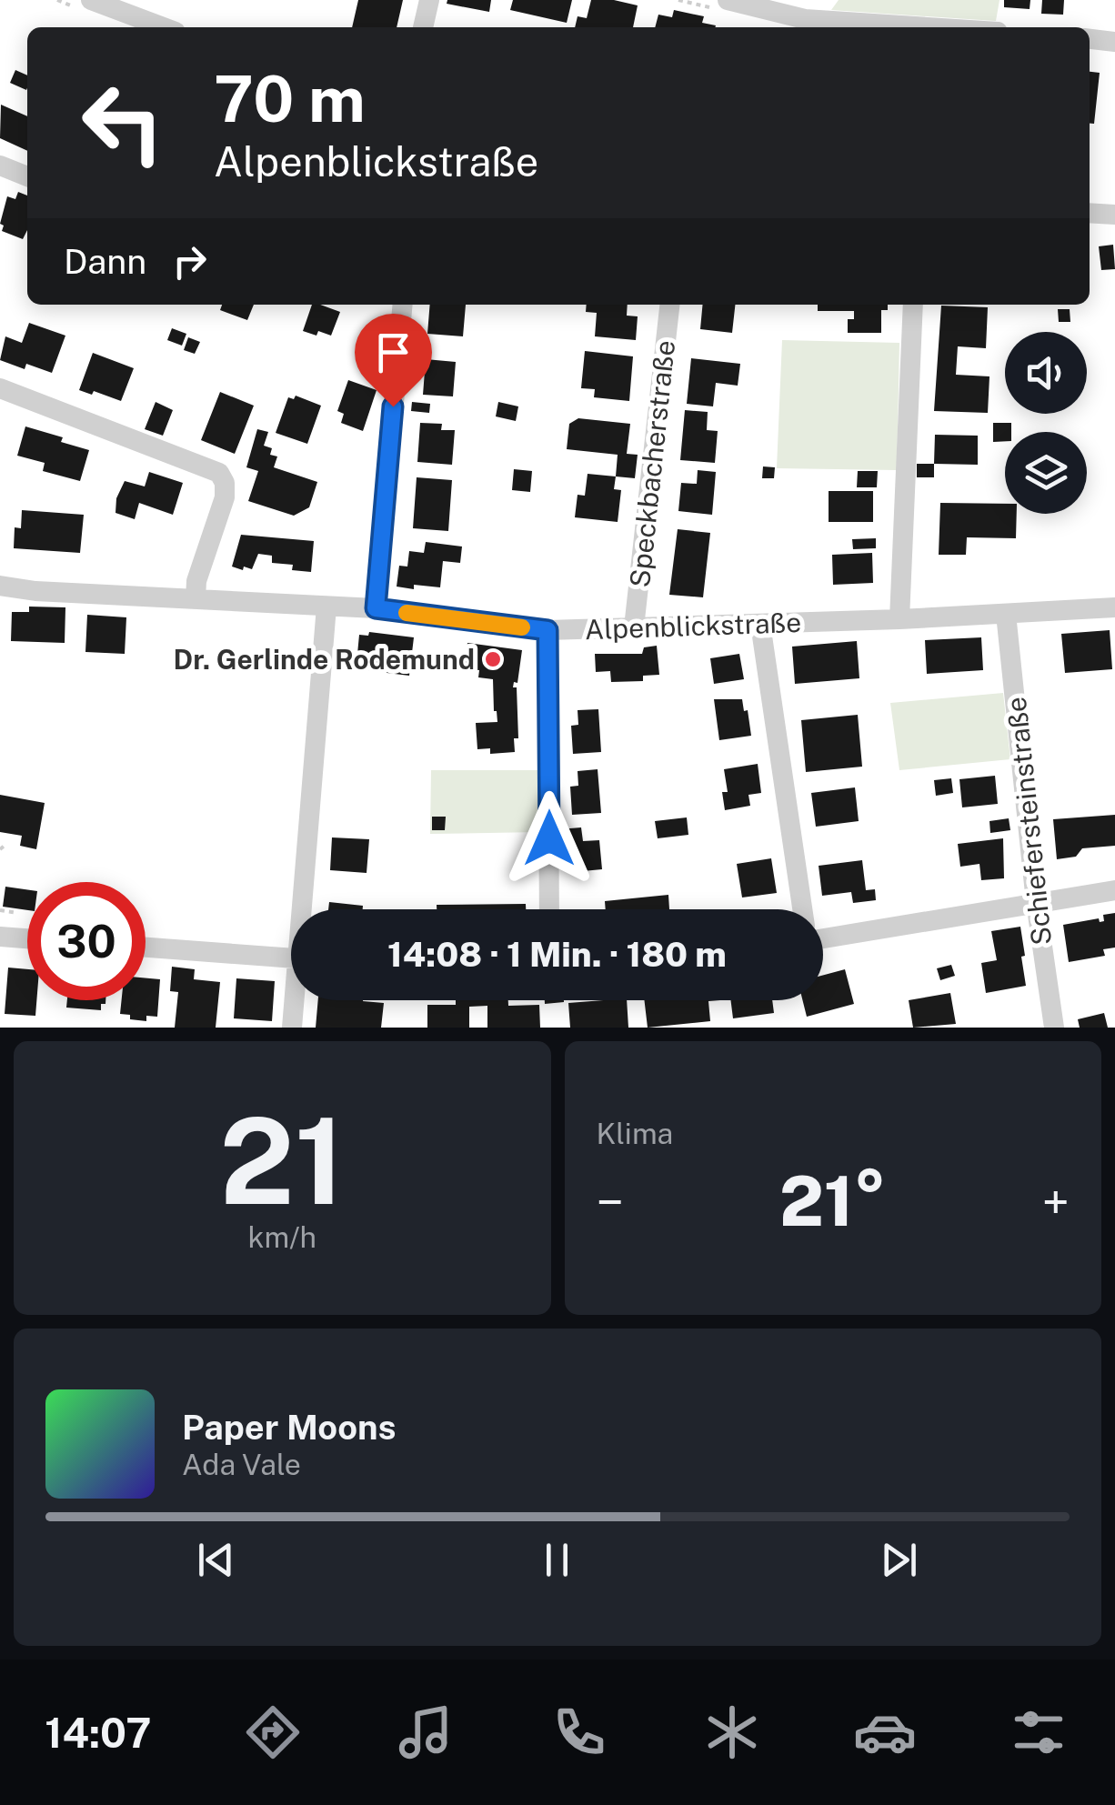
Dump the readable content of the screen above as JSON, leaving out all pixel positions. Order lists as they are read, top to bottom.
{
  "streets": {
    "street": ["Speckbacherstraße", "Alpenblickstraße", "Schiefersteinstraße"]
  },
  "crossings": [
    ["Speckbacherstraße", "Alpenblickstraße"],
    ["Alpenblickstraße", "Schiefersteinstraße"]
  ],
  "places": ["Dr. Gerlinde Rodemund"],
  "page": {
    "turn": ["70 m", "Alpenblickstraße"],
    "then": "Dann",
    "limit": "30",
    "trip": "14:08 · 1 Min. · 180 m",
    "tile": [
      ["21", "km/h"],
      "Klima"
    ],
    "heat": ["−", "21°", "+"],
    "song": ["Paper Moons", "Ada Vale"],
    "tabs": "14:07"
  }
}
